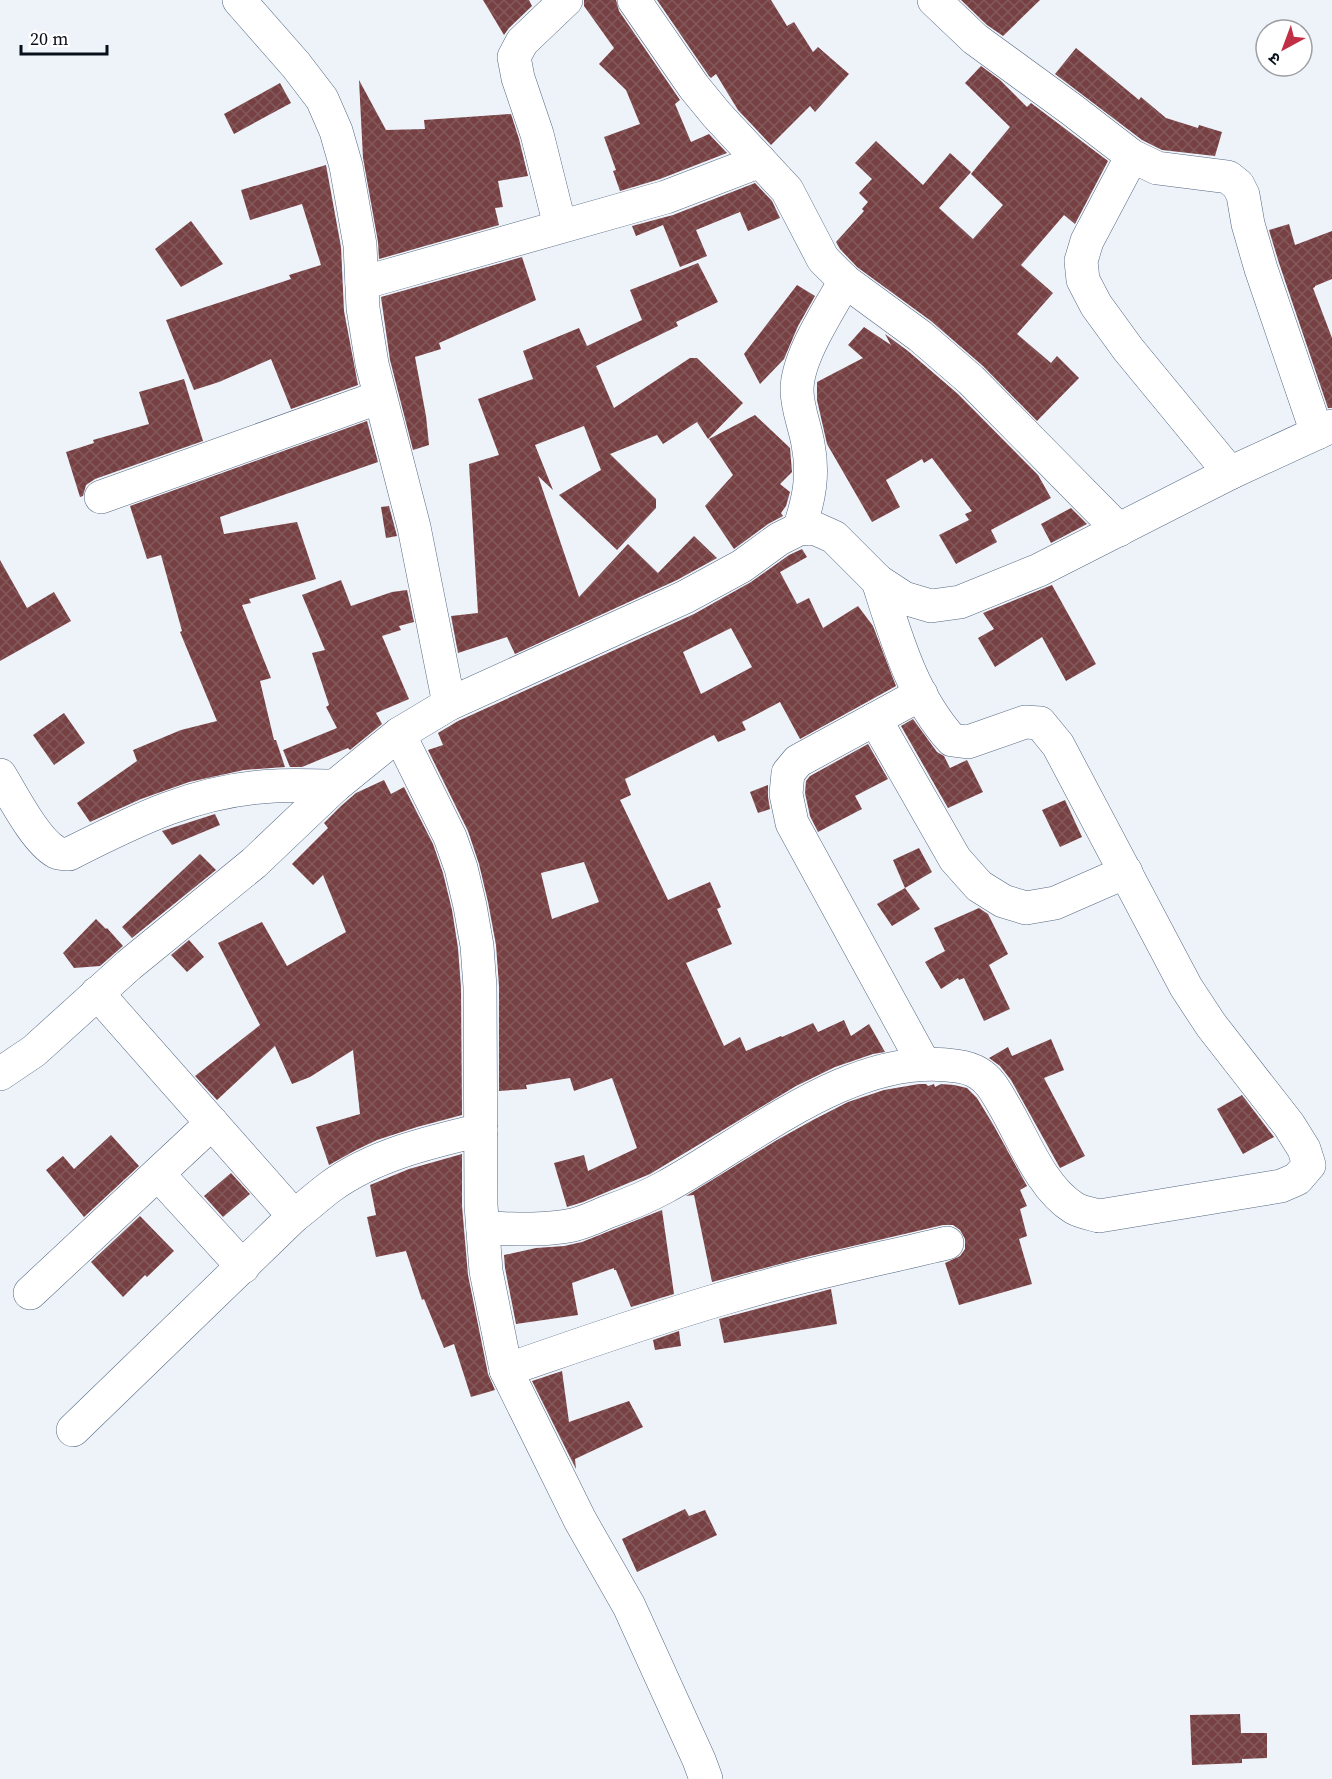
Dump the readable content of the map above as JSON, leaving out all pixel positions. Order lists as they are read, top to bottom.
{
  "scale_bar": "20 m",
  "north": "bottom left"
}
